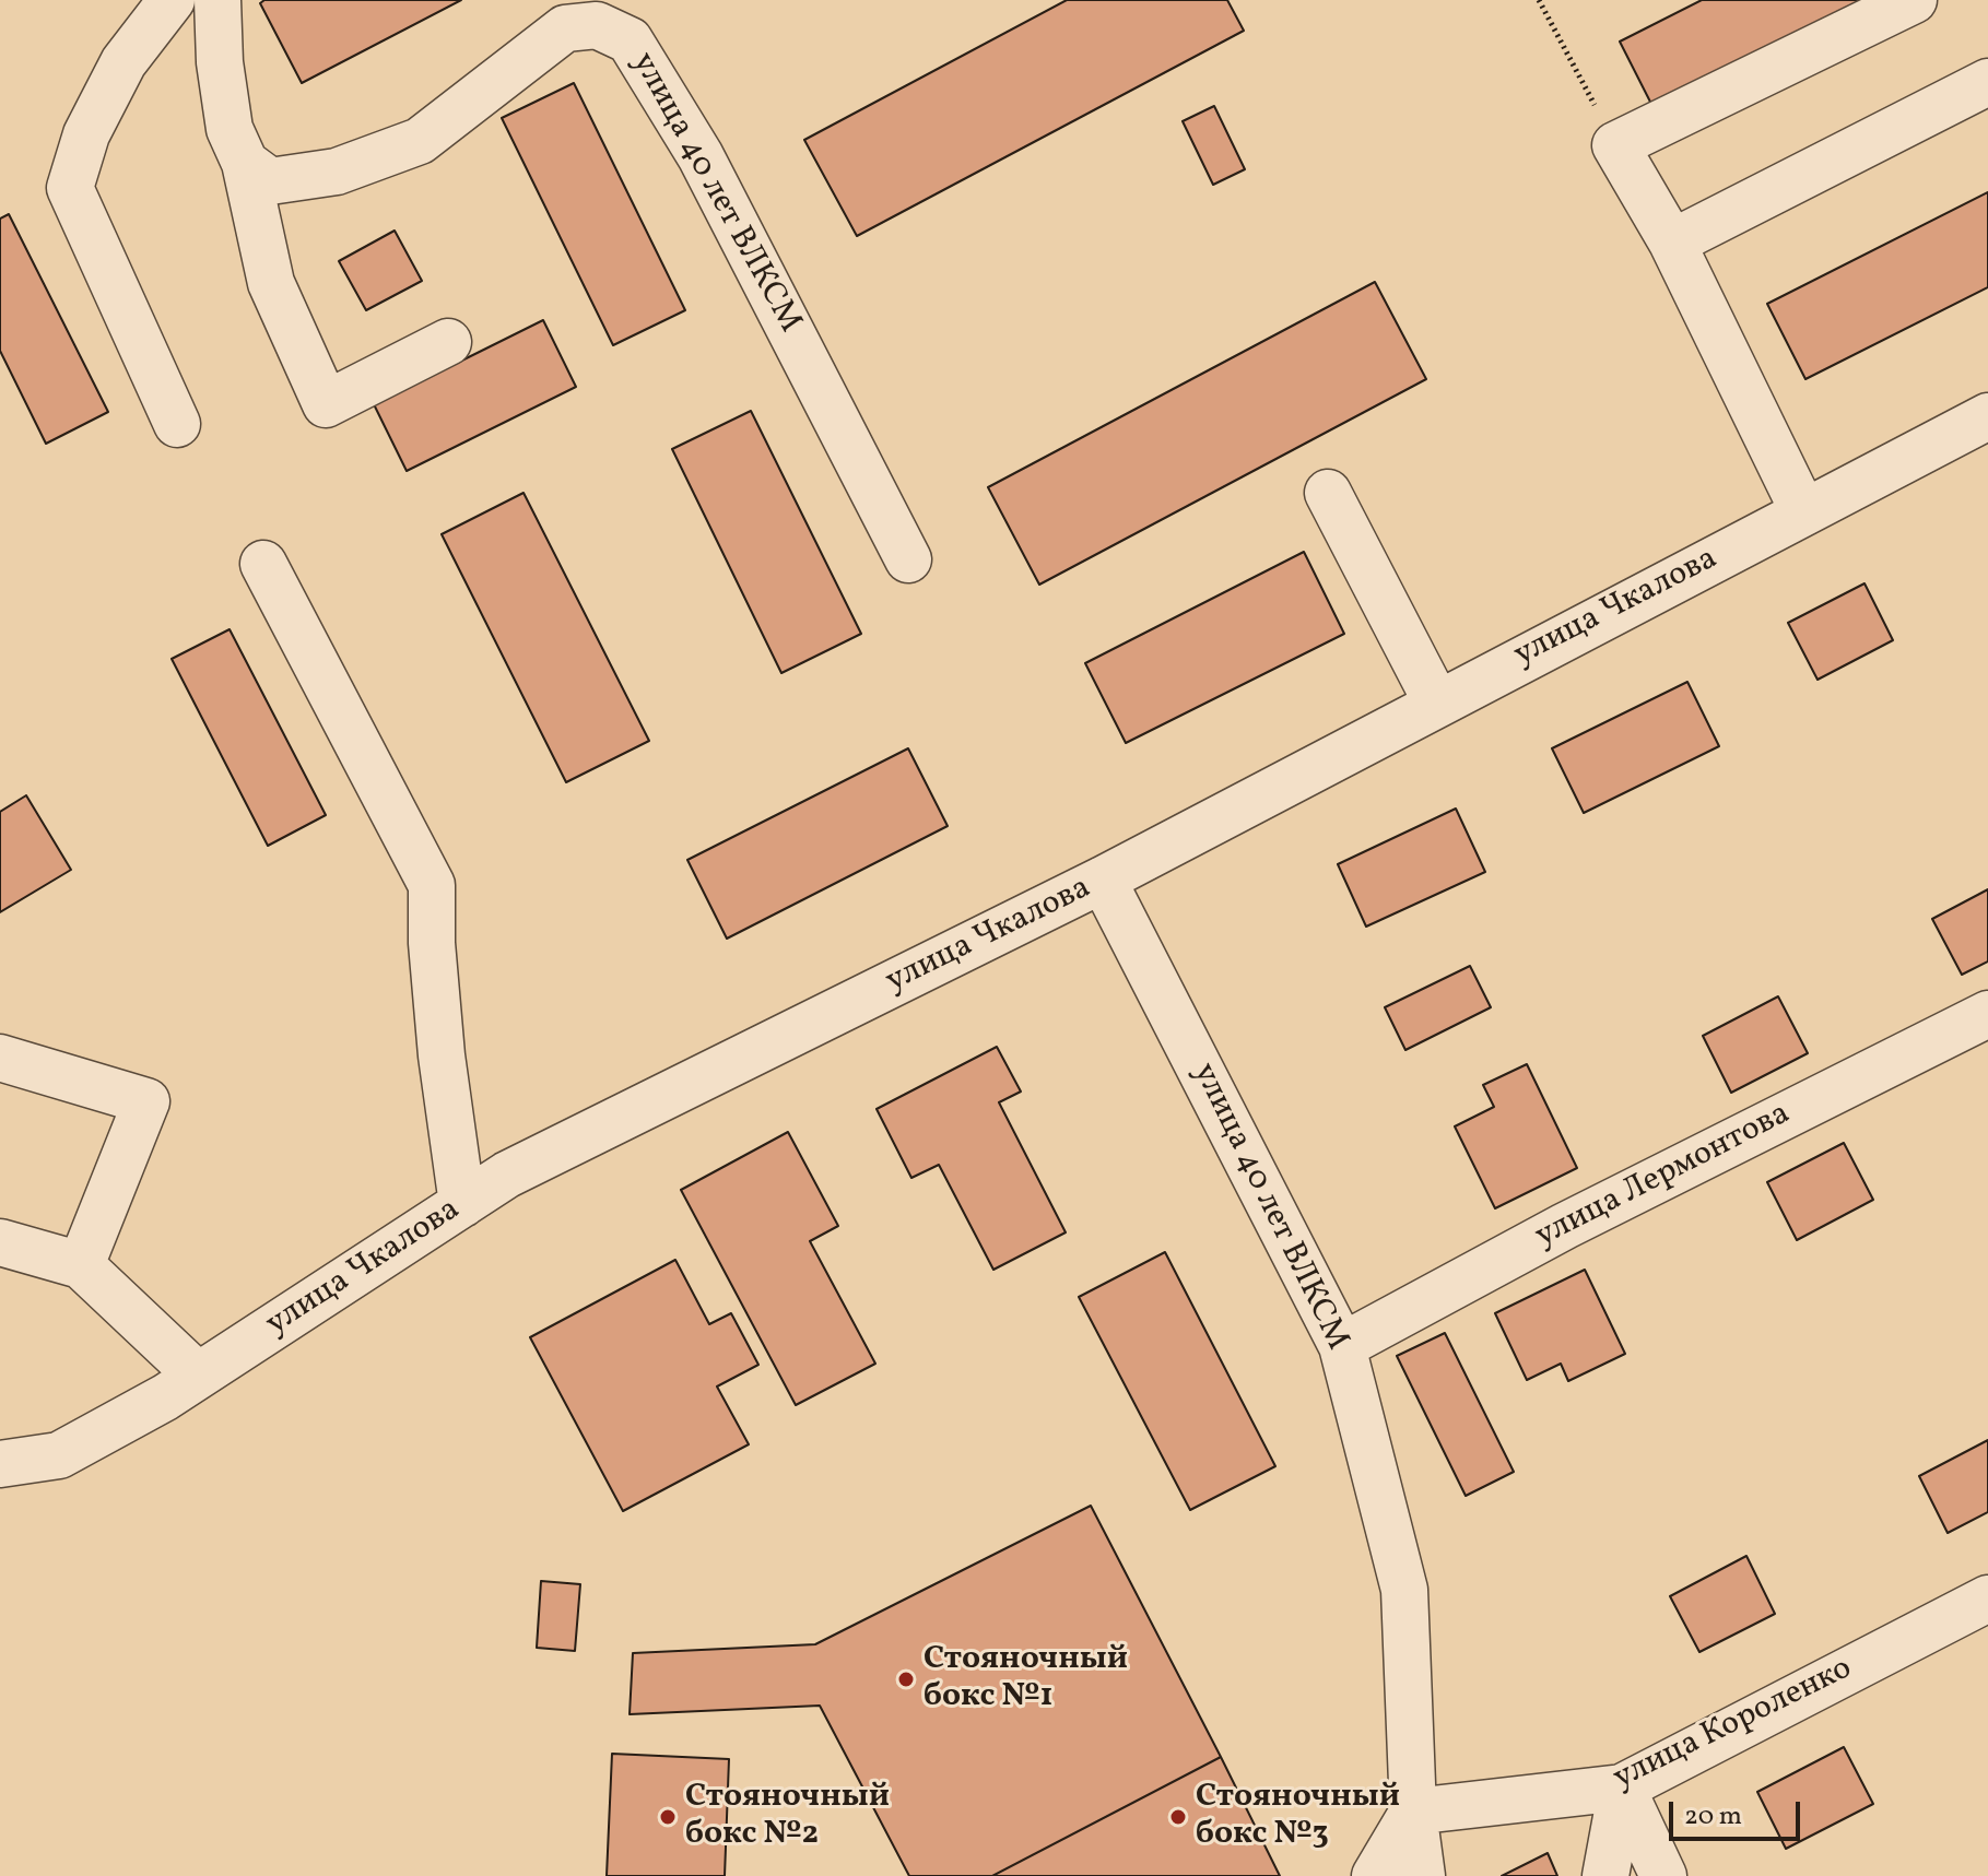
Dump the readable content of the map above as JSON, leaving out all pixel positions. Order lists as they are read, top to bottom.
{
  "streets": {
    "street": [
      "улица 40 лет ВЛКСМ",
      "улица Чкалова",
      "улица Лермонтова",
      "улица Короленко"
    ]
  },
  "crossings": [
    ["улица 40 лет ВЛКСМ", "улица Чкалова"],
    ["улица 40 лет ВЛКСМ", "улица Лермонтова"],
    ["улица 40 лет ВЛКСМ", "улица Короленко"]
  ],
  "places": ["Стояночный бокс №1", "Стояночный бокс №2", "Стояночный бокс №3"],
  "scale_bar": "20 m"
}
